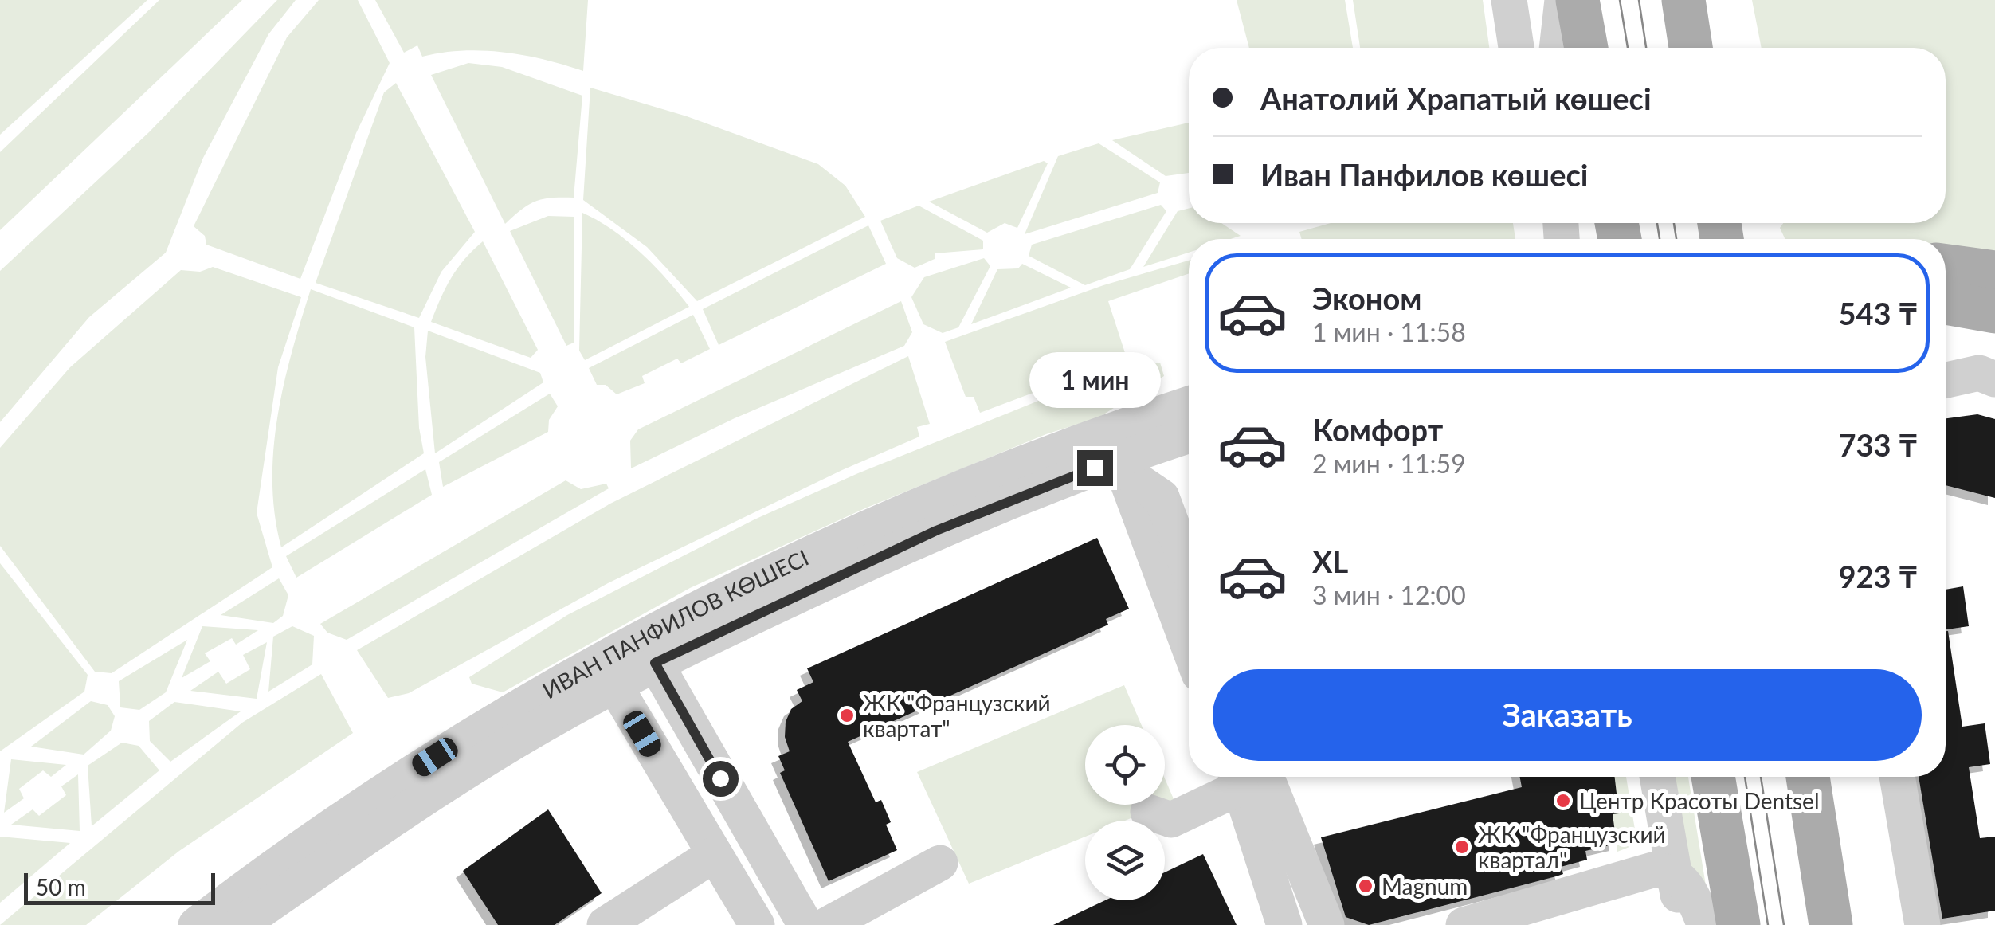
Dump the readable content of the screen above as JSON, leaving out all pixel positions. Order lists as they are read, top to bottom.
{
  "streets": {
    "street": ["ИВАН ПАНФИЛОВ КӨШЕСІ"]
  },
  "places": [
    "ЖК \"Французский квартат\"",
    "Центр Красоты Dentsel",
    "ЖК \"Французский квартал\"",
    "Magnum"
  ],
  "scale_bar": "50 m",
  "page": {
    "banner": ["Анатолий Храпатый көшесі", "Иван Панфилов көшесі"],
    "list": [
      {
        "name": "Эконом",
        "note": "1 мин · 11:58",
        "value": "543 ₸"
      },
      {
        "name": "Комфорт",
        "note": "2 мин · 11:59",
        "value": "733 ₸"
      },
      {
        "name": "XL",
        "note": "3 мин · 12:00",
        "value": "923 ₸"
      }
    ],
    "bubble": "1 мин",
    "buttons": "Заказать",
    "scale": "50 m"
  }
}
